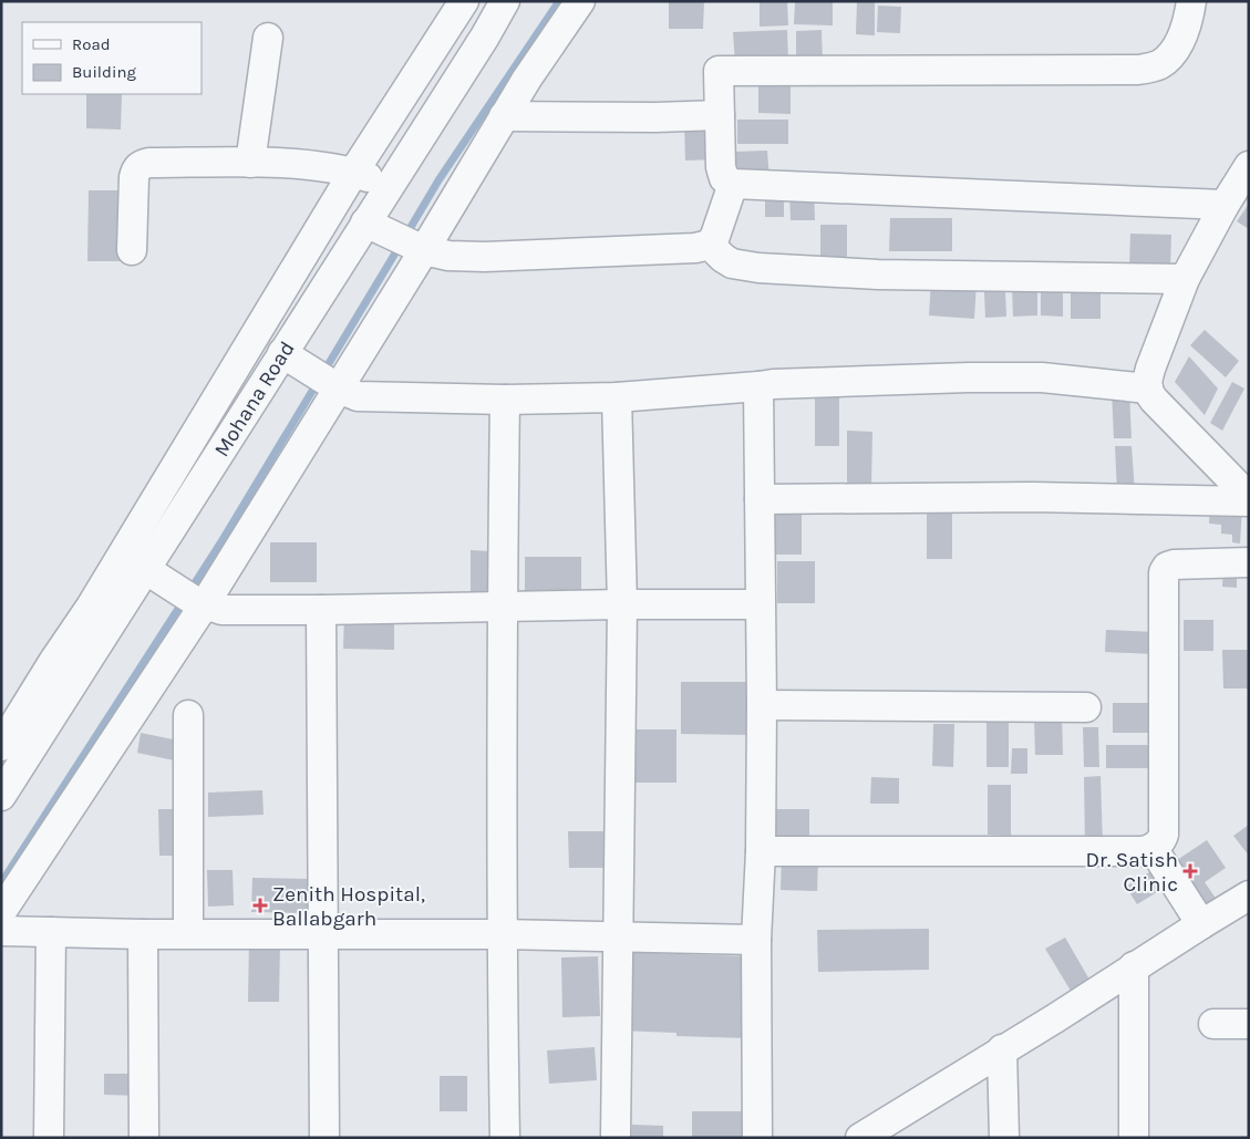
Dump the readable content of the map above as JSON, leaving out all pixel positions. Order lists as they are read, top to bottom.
{
  "streets": {
    "street": ["Mohana Road"]
  },
  "places": {
    "health": ["Dr. Satish Clinic", "Zenith Hospital, Ballabgarh"]
  },
  "legend": ["Road", "Building"]
}
